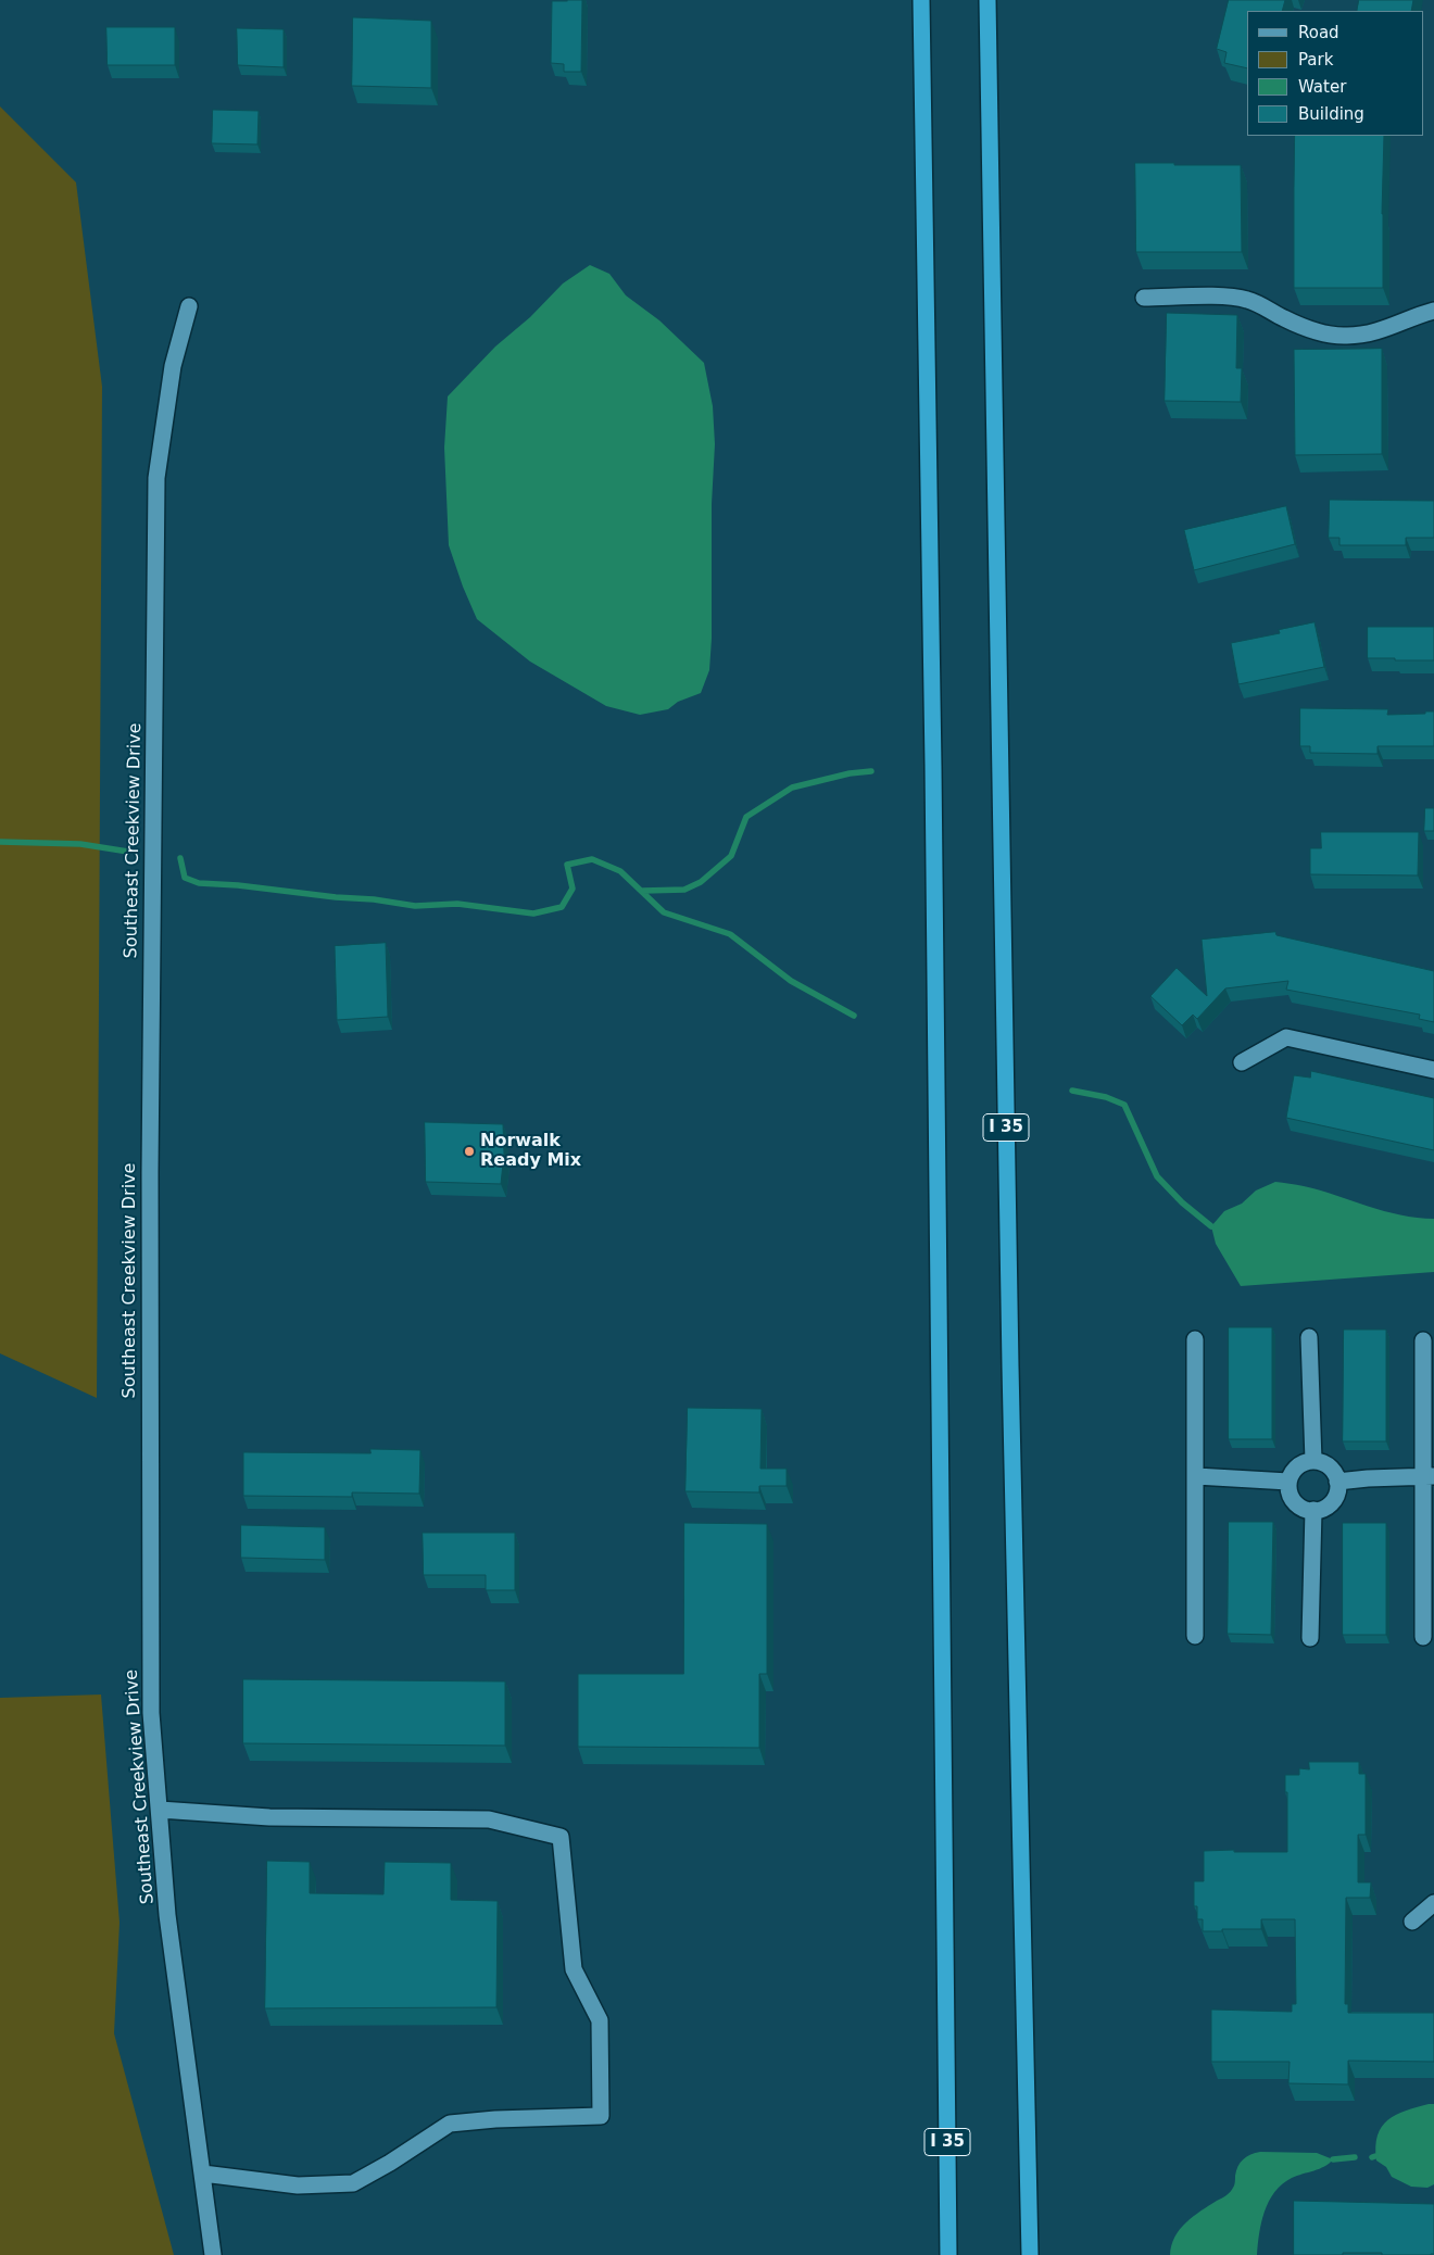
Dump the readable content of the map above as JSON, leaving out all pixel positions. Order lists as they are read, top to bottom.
{
  "streets": {
    "highway": ["I 35"],
    "street": ["Southeast Creekview Drive"]
  },
  "places": ["Norwalk Ready Mix"],
  "legend": [
    "Road",
    "Park",
    "Water",
    "Building"
  ]
}
